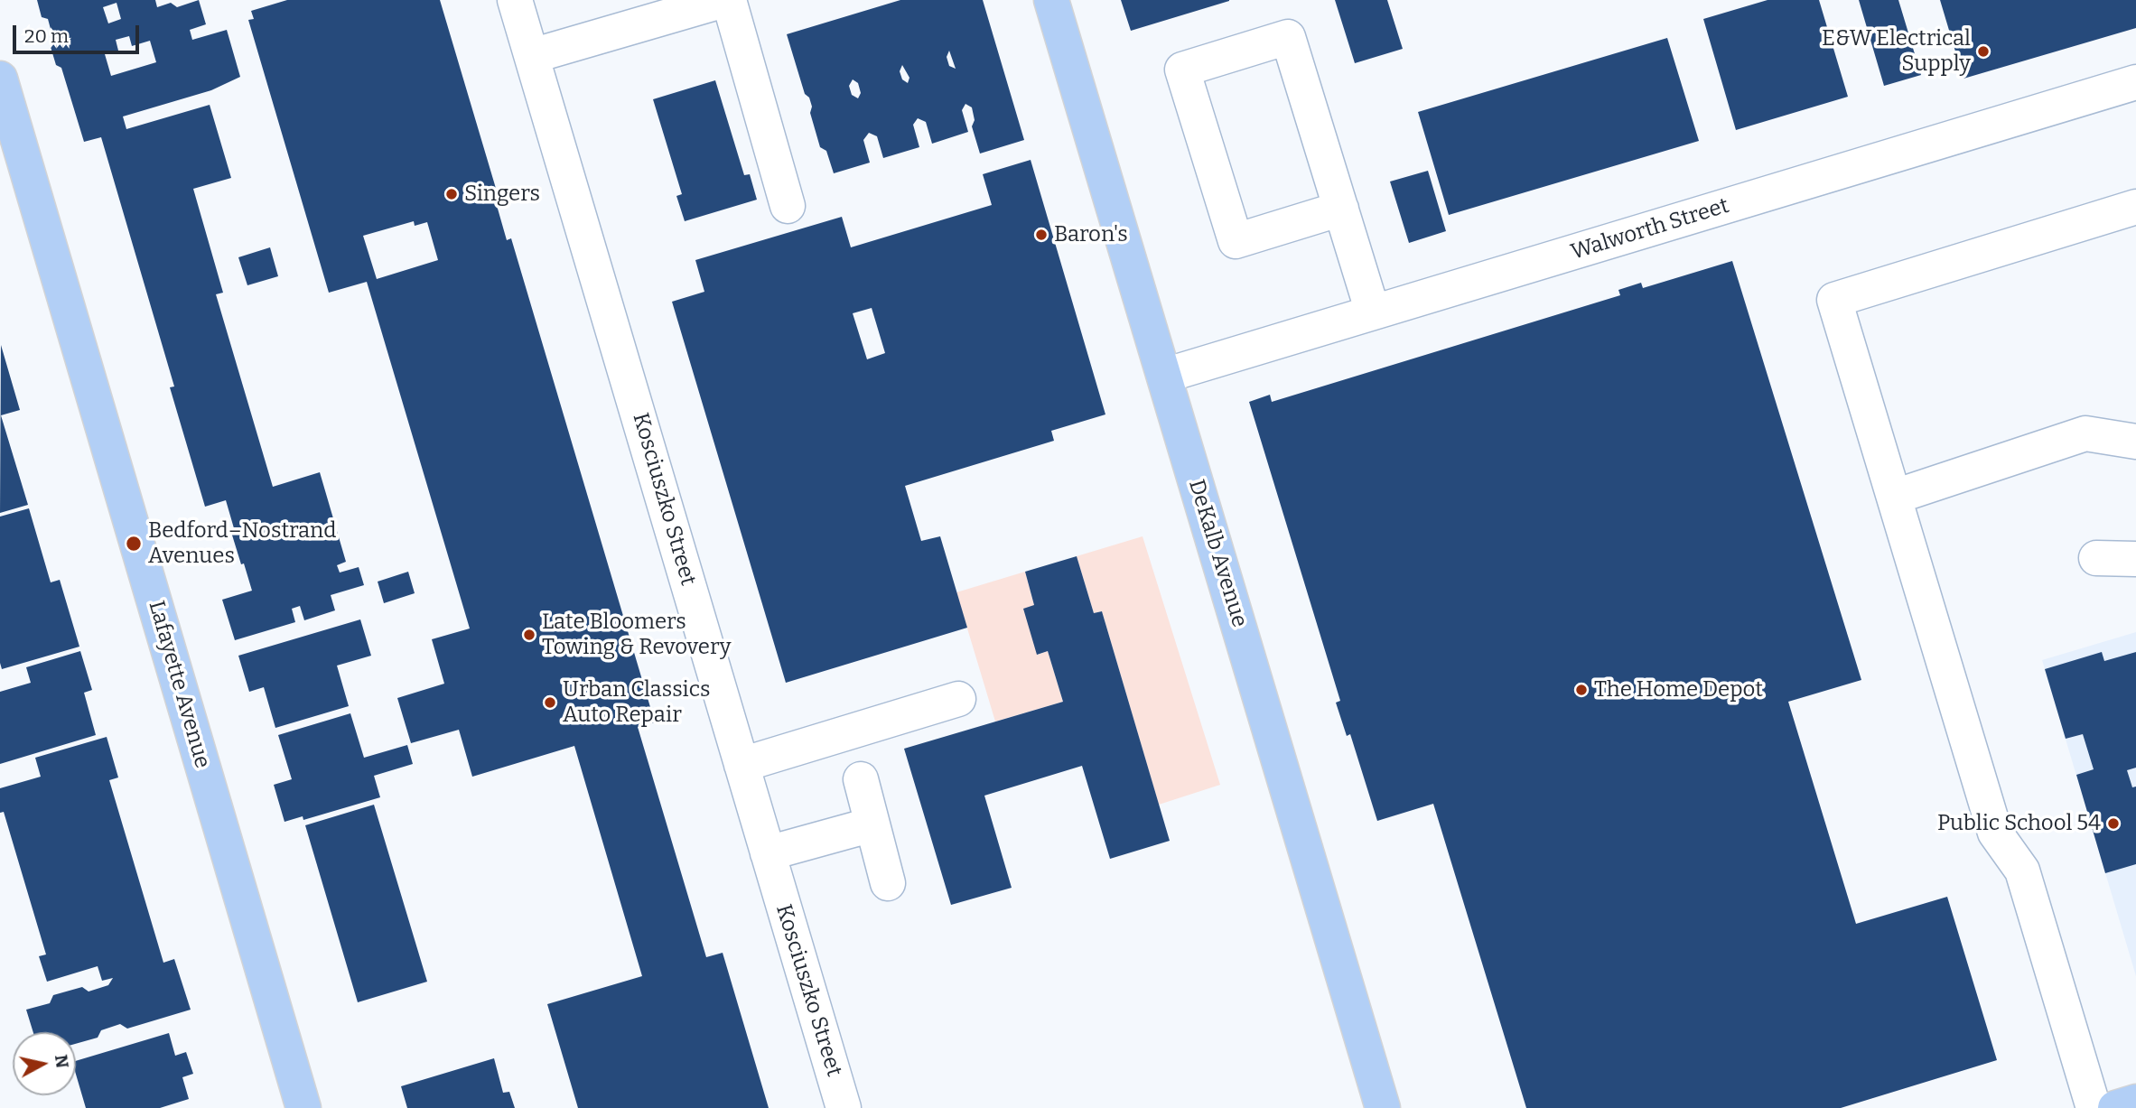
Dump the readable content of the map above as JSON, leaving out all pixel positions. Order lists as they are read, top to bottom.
{
  "streets": {
    "main road": ["DeKalb Avenue", "Lafayette Avenue"],
    "street": ["Walworth Street", "Kosciuszko Street"]
  },
  "crossings": [
    ["Walworth Street", "DeKalb Avenue"]
  ],
  "places": [
    "E&W Electrical Supply",
    "Singers",
    "Baron's",
    "Bedford–Nostrand Avenues",
    "Late Bloomers Towing & Revovery",
    "The Home Depot",
    "Urban Classics Auto Repair",
    "Public School 54"
  ],
  "scale_bar": "20 m",
  "north": "right"
}
